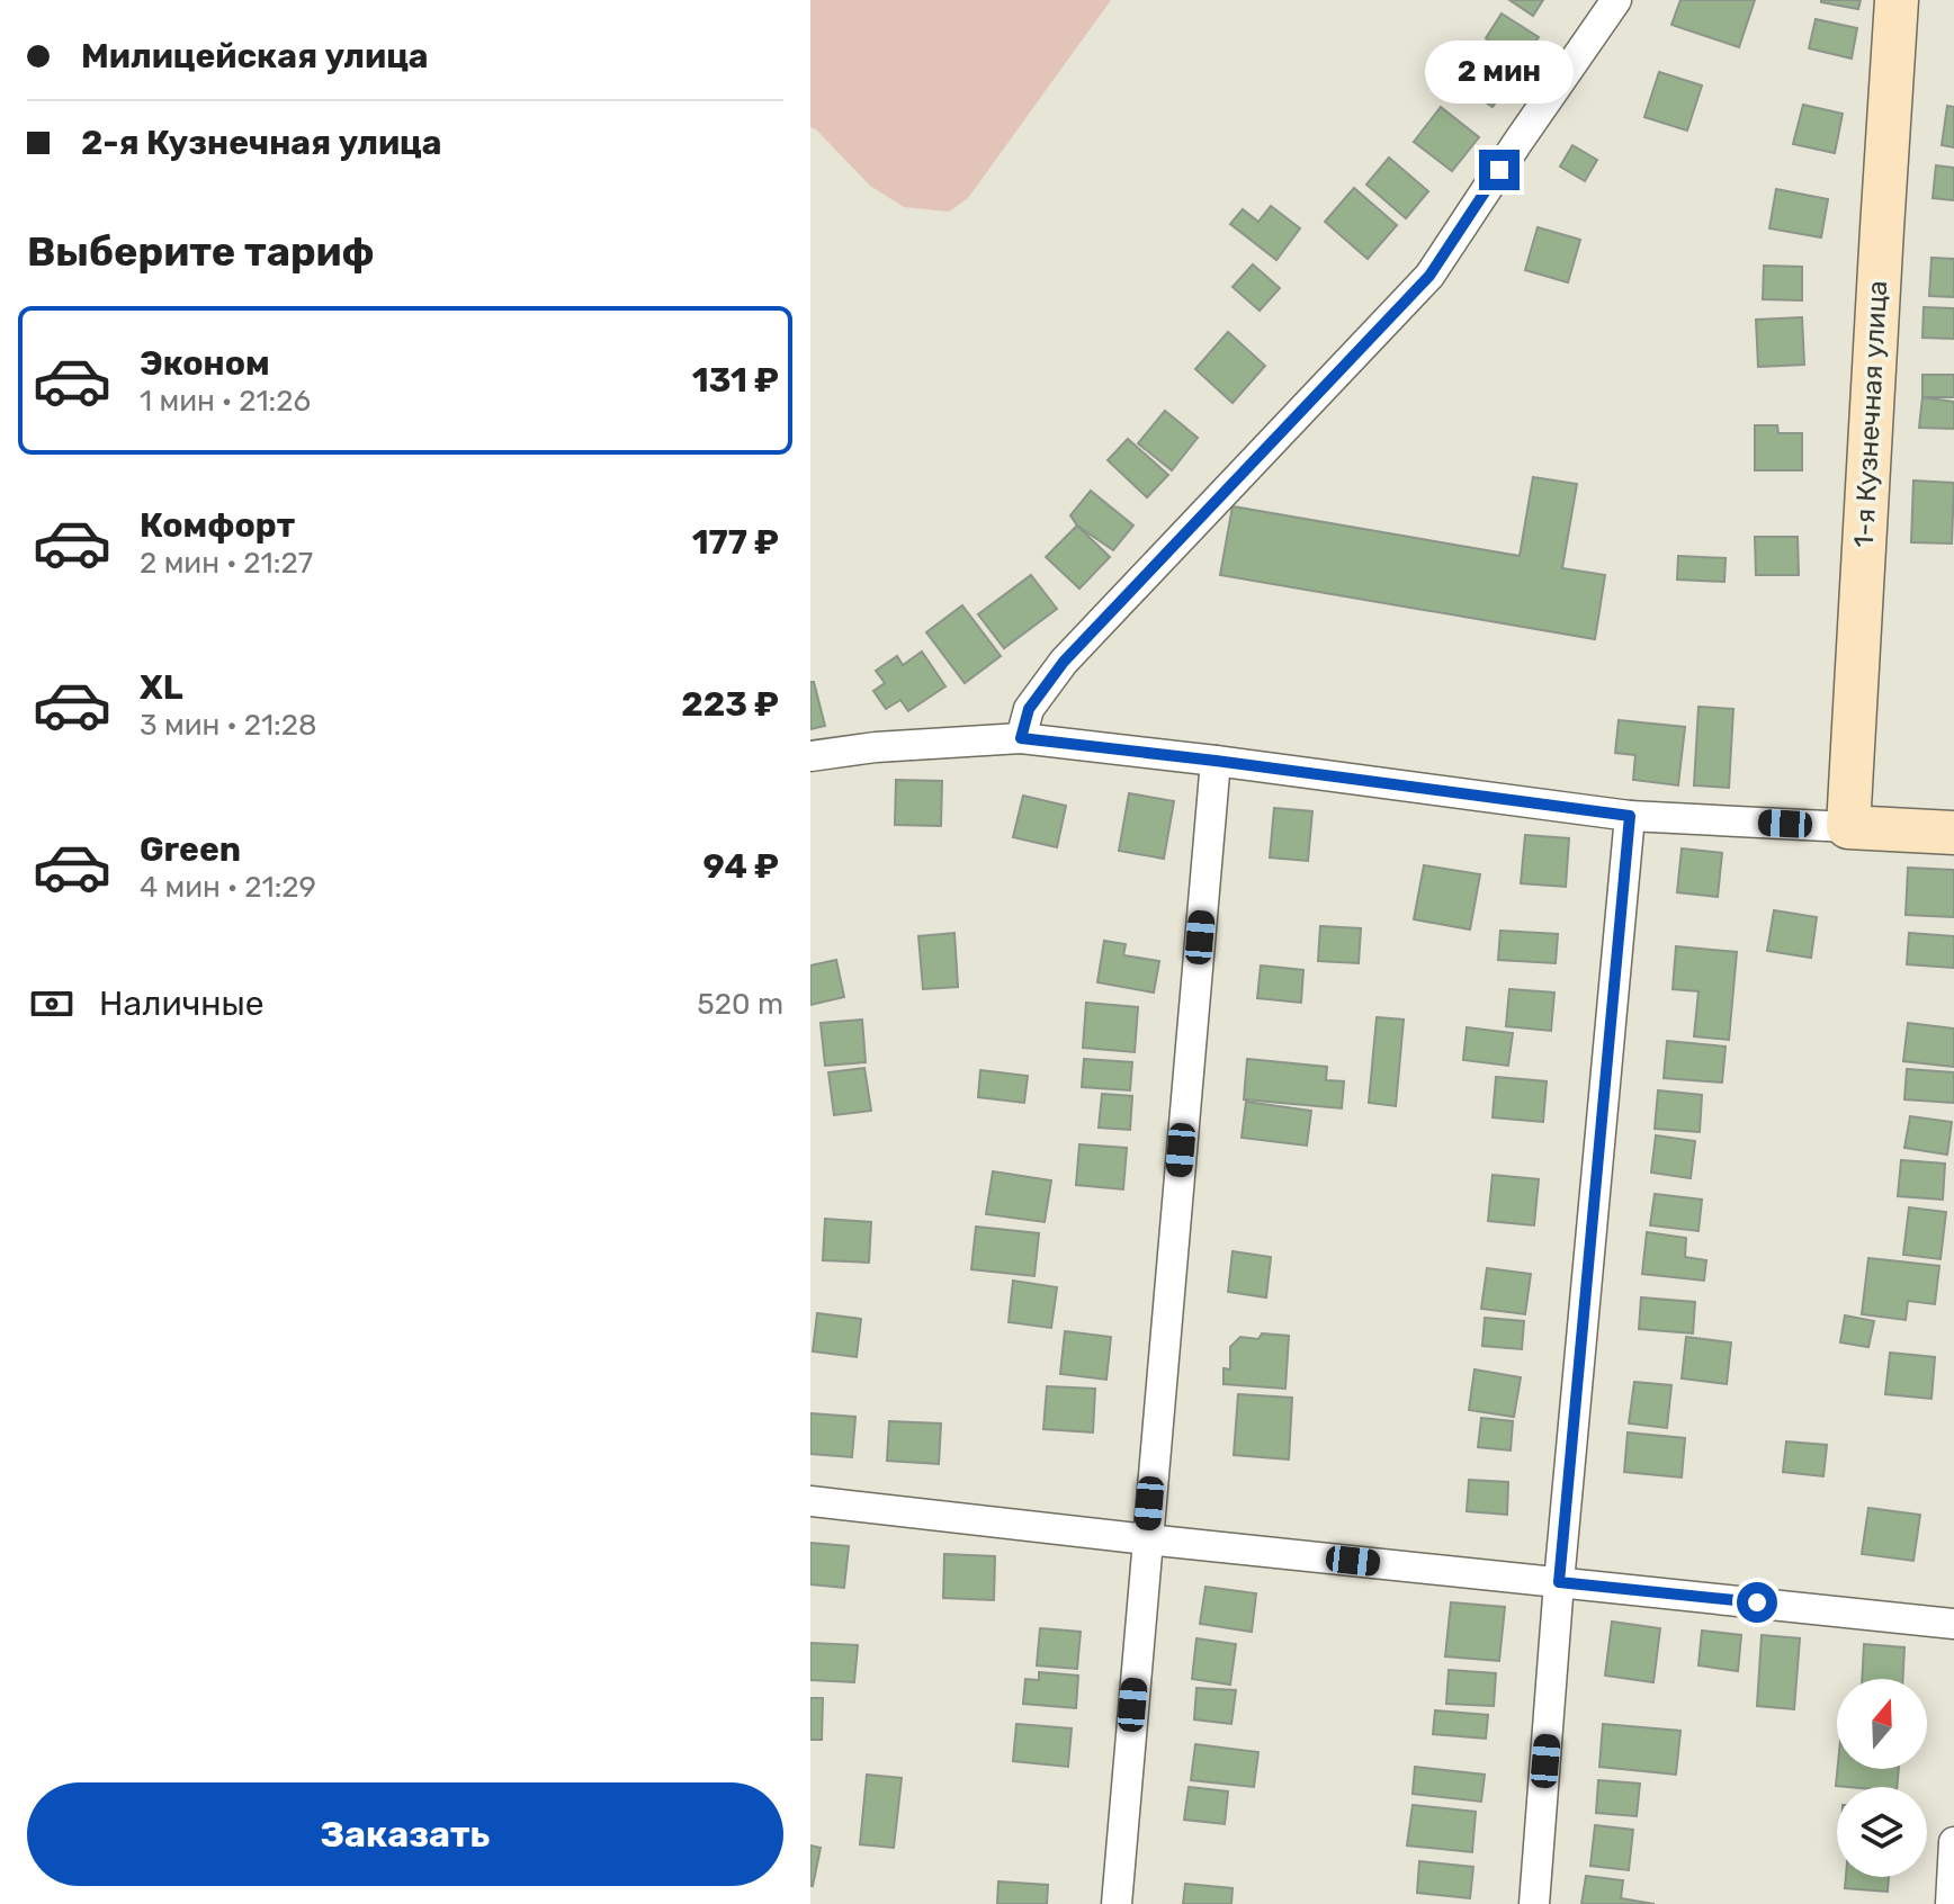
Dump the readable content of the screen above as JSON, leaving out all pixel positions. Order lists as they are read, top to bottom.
{
  "streets": {
    "street": ["1-я Кузнечная улица"]
  },
  "north": "top",
  "page": {
    "banner": ["Милицейская улица", "2-я Кузнечная улица"],
    "bubble": "2 мин",
    "heading": "Выберите тариф",
    "list": [
      {
        "name": "Эконом",
        "note": "1 мин · 21:26",
        "value": "131 ₽"
      },
      {
        "name": "Комфорт",
        "note": "2 мин · 21:27",
        "value": "177 ₽"
      },
      {
        "name": "XL",
        "note": "3 мин · 21:28",
        "value": "223 ₽"
      },
      {
        "name": "Green",
        "note": "4 мин · 21:29",
        "value": "94 ₽"
      }
    ],
    "pay": ["Наличные", "520 m"],
    "buttons": "Заказать"
  }
}
